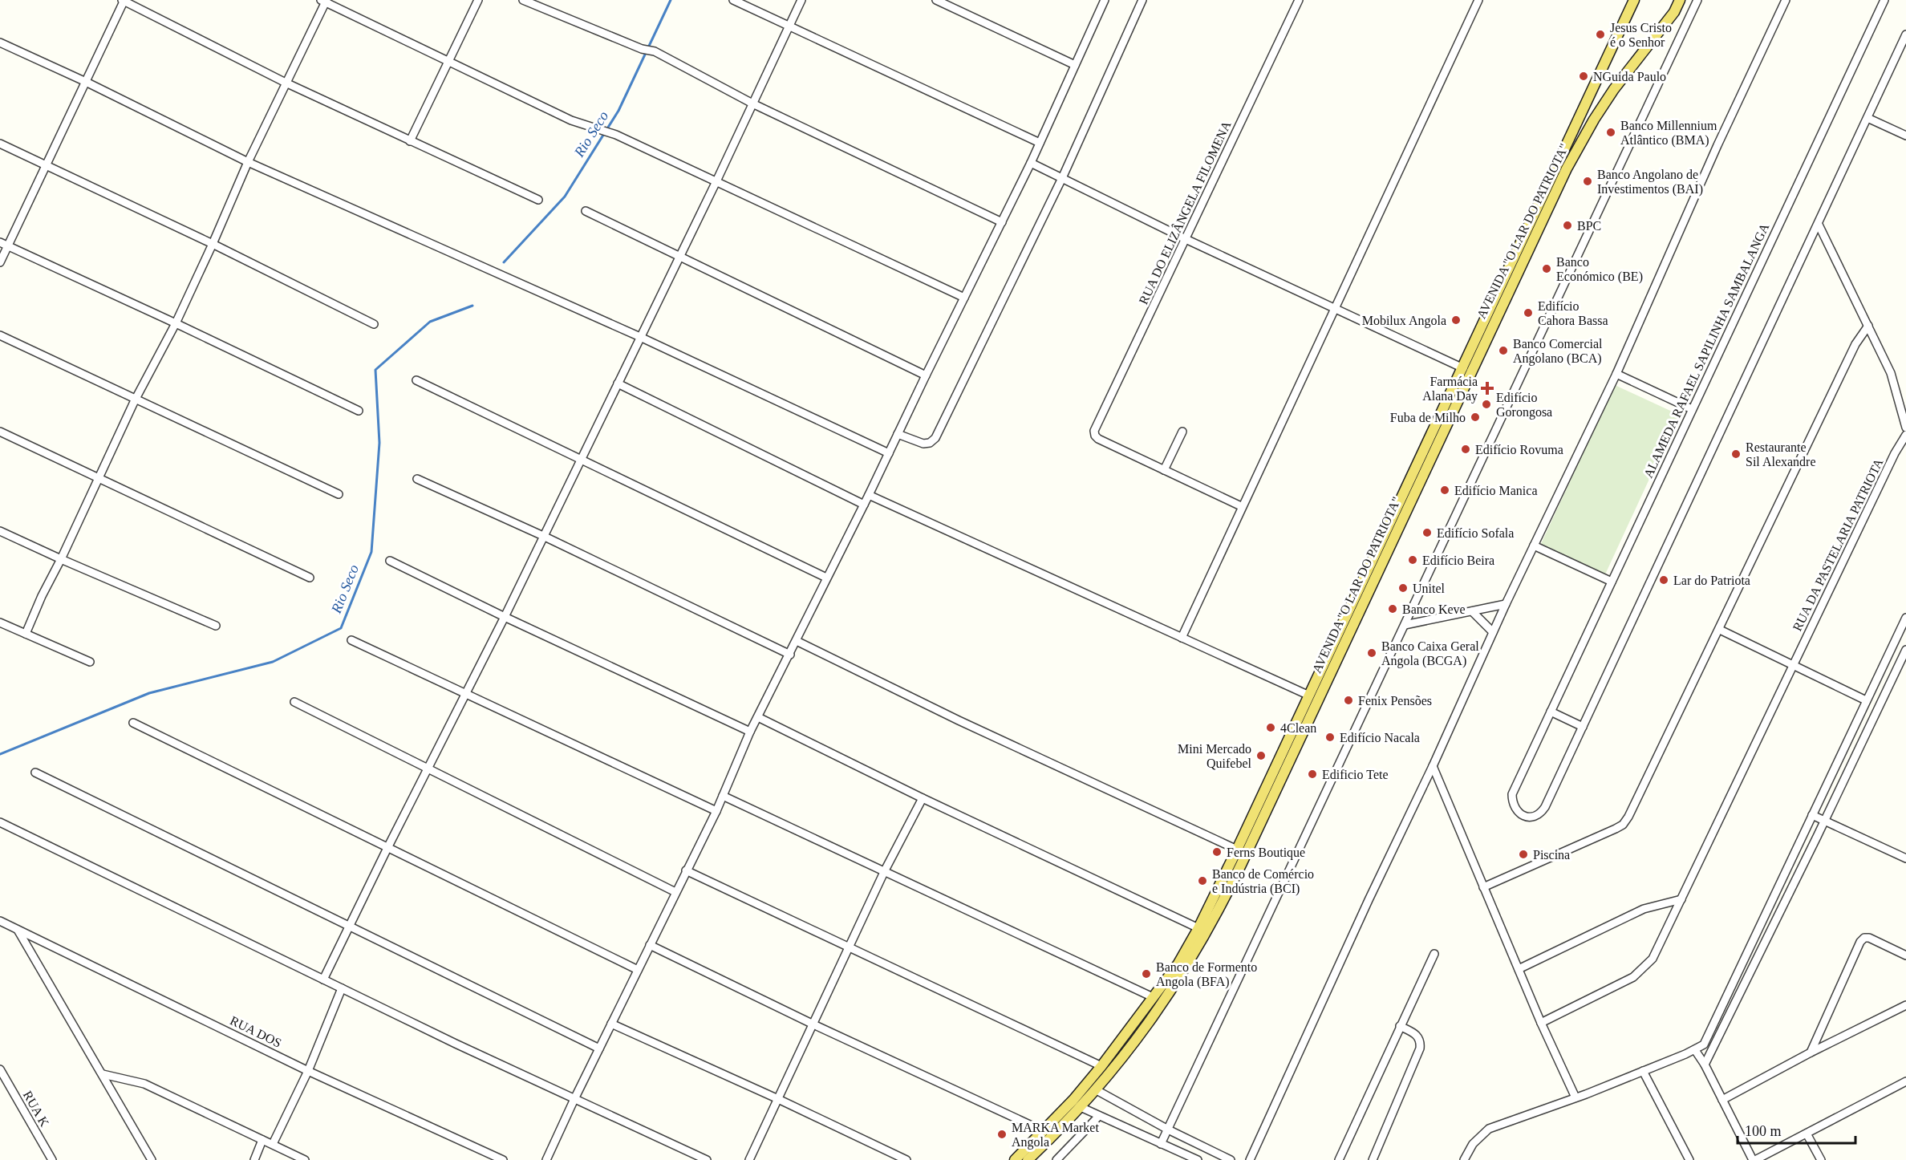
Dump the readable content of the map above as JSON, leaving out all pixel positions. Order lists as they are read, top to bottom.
{
  "streets": {
    "main road": ["AVENIDA \"O LAR DO PATRIOTA\""],
    "street": [
      "RUA DO ELIZÂNGELA FILOMENA",
      "ALAMEDA RAFAEL SAPILINHA SAMBALANGA",
      "RUA DA PASTELARIA PATRIOTA",
      "RUA DOS",
      "RUA K"
    ]
  },
  "water": ["Rio Seco"],
  "places": {
    "other": [
      "Jesus Cristo é o Senhor",
      "NGuida Paulo",
      "Banco Millennium Atlântico (BMA)",
      "Banco Angolano de Investimentos (BAI)",
      "BPC",
      "Banco Económico (BE)",
      "Edifício Cahora Bassa",
      "Mobilux Angola",
      "Banco Comercial Angolano (BCA)",
      "Edifício Gorongosa",
      "Fuba de Milho",
      "Edifício Rovuma",
      "Restaurante Sil Alexandre",
      "Edifício Manica",
      "Edifício Sofala",
      "Edifício Beira",
      "Lar do Patriota",
      "Unitel",
      "Banco Keve",
      "Banco Caixa Geral Angola (BCGA)",
      "Fenix Pensões",
      "4Clean",
      "Edifício Nacala",
      "Mini Mercado Quifebel",
      "Edificio Tete",
      "Ferns Boutique",
      "Piscina",
      "Banco de Comércio e Indústria (BCI)",
      "Banco de Formento Angola (BFA)",
      "MARKA Market Angola"
    ],
    "health": ["Farmácia Alana Day"]
  },
  "scale_bar": "100 m"
}
